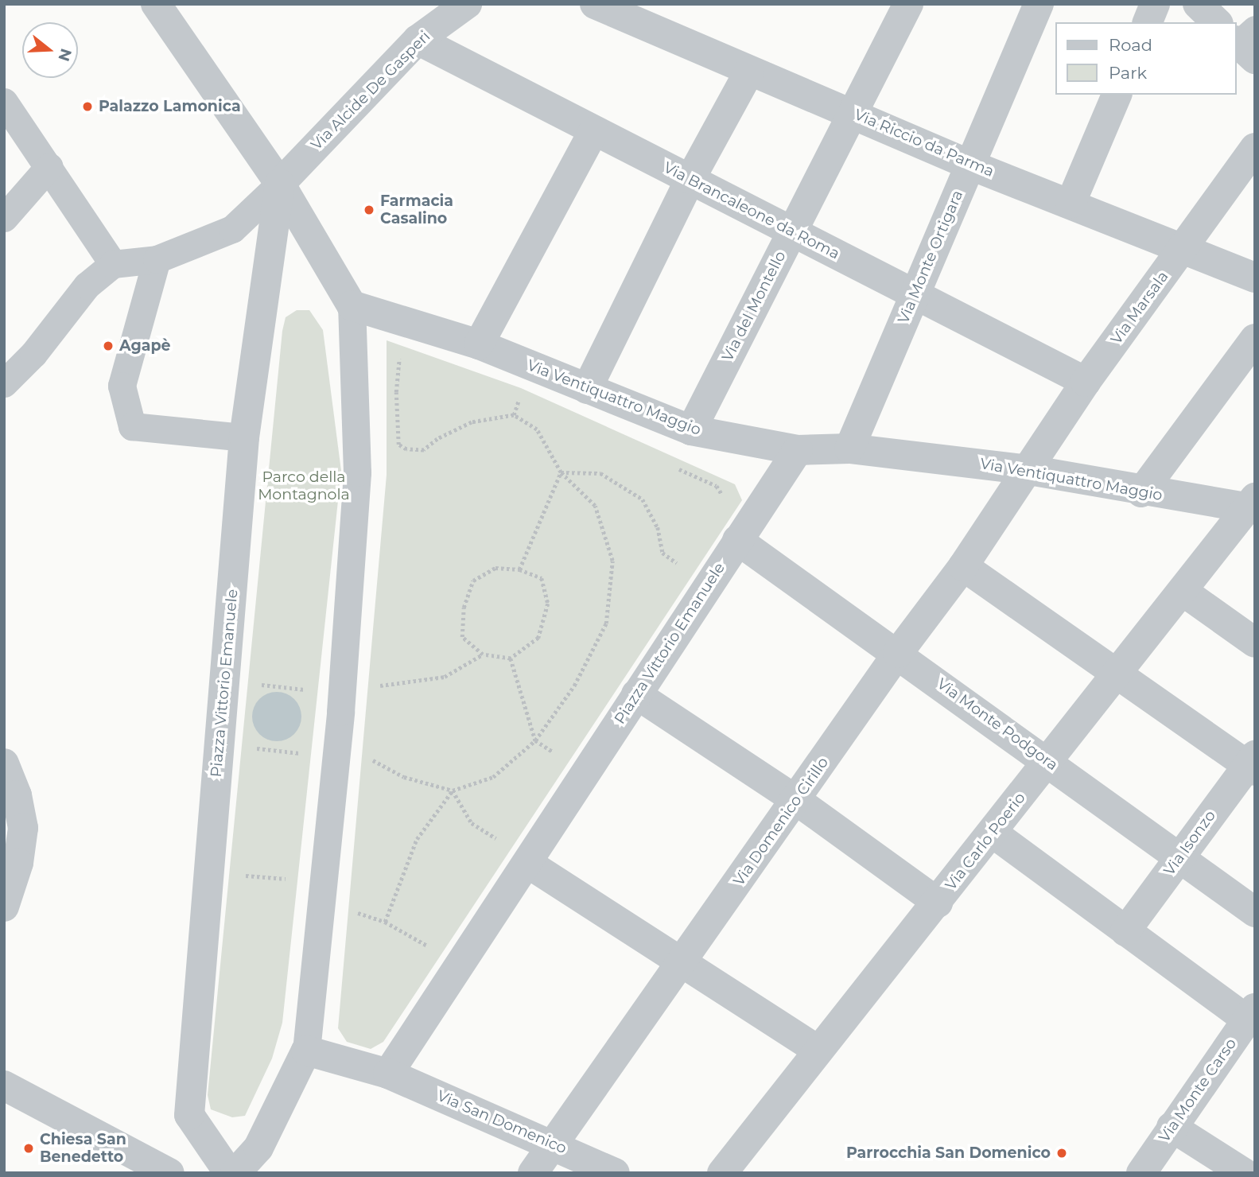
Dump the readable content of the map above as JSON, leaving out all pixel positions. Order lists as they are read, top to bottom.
{
  "streets": {
    "street": [
      "Via Alcide De Gasperi",
      "Via Riccio da Parma",
      "Via Brancaleone da Roma",
      "Via Monte Ortigara",
      "Via del Montello",
      "Via Marsala",
      "Via Ventiquattro Maggio",
      "Piazza Vittorio Emanuele",
      "Via Monte Podgora",
      "Via Domenico Cirillo",
      "Via Carlo Poerio",
      "Via Isonzo",
      "Via Monte Carso",
      "Via San Domenico"
    ]
  },
  "crossings": [
    ["Via Alcide De Gasperi", "Via Brancaleone da Roma"],
    ["Via Alcide De Gasperi", "Piazza Vittorio Emanuele"],
    ["Via Riccio da Parma", "Via Monte Ortigara"],
    ["Via Riccio da Parma", "Via del Montello"],
    ["Via Riccio da Parma", "Via Marsala"],
    ["Via Brancaleone da Roma", "Via Monte Ortigara"],
    ["Via Brancaleone da Roma", "Via del Montello"],
    ["Via Brancaleone da Roma", "Via Marsala"],
    ["Via Monte Ortigara", "Via Ventiquattro Maggio"],
    ["Via del Montello", "Via Ventiquattro Maggio"],
    ["Via Marsala", "Via Ventiquattro Maggio"],
    ["Via Marsala", "Via Domenico Cirillo"],
    ["Via Ventiquattro Maggio", "Piazza Vittorio Emanuele"],
    ["Via Ventiquattro Maggio", "Via Domenico Cirillo"],
    ["Via Ventiquattro Maggio", "Via Carlo Poerio"],
    ["Piazza Vittorio Emanuele", "Via Monte Podgora"],
    ["Piazza Vittorio Emanuele", "Via San Domenico"],
    ["Via Monte Podgora", "Via Domenico Cirillo"],
    ["Via Monte Podgora", "Via Carlo Poerio"],
    ["Via Monte Podgora", "Via Isonzo"],
    ["Via Domenico Cirillo", "Via San Domenico"]
  ],
  "parks": ["Parco della Montagnola"],
  "places": [
    "Palazzo Lamonica",
    "Farmacia Casalino",
    "Agapè",
    "Chiesa San Benedetto",
    "Parrocchia San Domenico"
  ],
  "legend": ["Road", "Park"],
  "north": "right"
}
